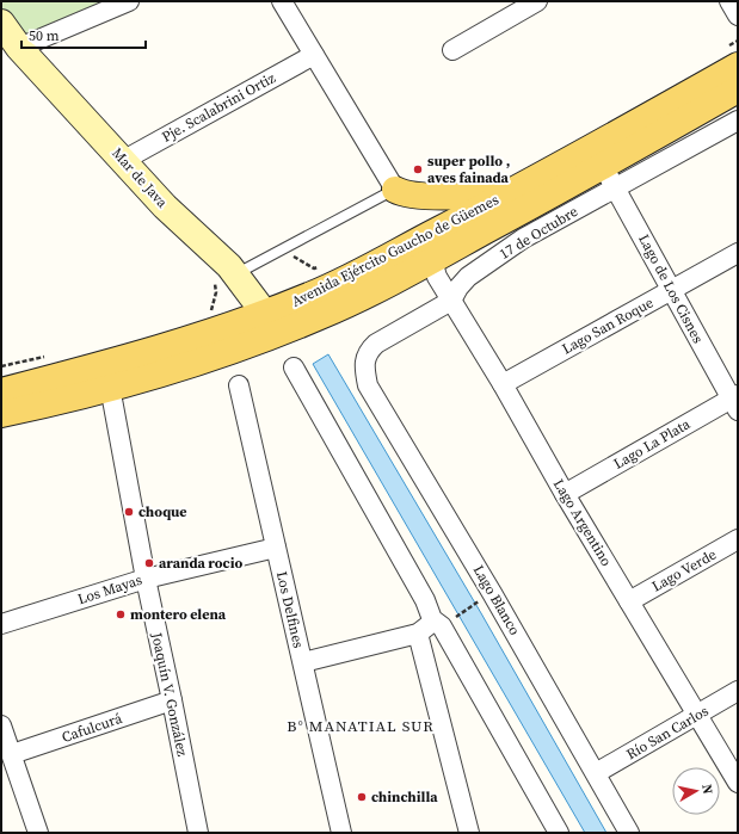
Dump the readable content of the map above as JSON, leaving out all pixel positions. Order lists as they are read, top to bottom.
{
  "streets": {
    "main road": ["Avenida Ejército Gaucho de Güemes"],
    "street": [
      "Pje. Scalabrini Ortiz",
      "Mar de Java",
      "17 de Octubre",
      "Lago de Los Cisnes",
      "Lago San Roque",
      "Lago La Plata",
      "Lago Argentino",
      "Lago Verde",
      "Los Mayas",
      "Lago Blanco",
      "Los Delfines",
      "Joaquín V. González",
      "Cafulcurá",
      "Río San Carlos"
    ]
  },
  "crossings": [
    ["Pje. Scalabrini Ortiz", "Mar de Java"],
    ["Mar de Java", "Avenida Ejército Gaucho de Güemes"],
    ["17 de Octubre", "Avenida Ejército Gaucho de Güemes"],
    ["17 de Octubre", "Lago de Los Cisnes"],
    ["17 de Octubre", "Lago Argentino"],
    ["17 de Octubre", "Lago Blanco"],
    ["Avenida Ejército Gaucho de Güemes", "Lago de Los Cisnes"],
    ["Avenida Ejército Gaucho de Güemes", "Lago Argentino"],
    ["Avenida Ejército Gaucho de Güemes", "Joaquín V. González"],
    ["Lago de Los Cisnes", "Lago San Roque"],
    ["Lago de Los Cisnes", "Lago La Plata"],
    ["Lago San Roque", "Lago Argentino"],
    ["Lago La Plata", "Lago Argentino"],
    ["Lago Argentino", "Lago Verde"],
    ["Lago Argentino", "Río San Carlos"],
    ["Los Mayas", "Los Delfines"],
    ["Los Mayas", "Joaquín V. González"],
    ["Lago Blanco", "Río San Carlos"],
    ["Joaquín V. González", "Cafulcurá"]
  ],
  "districts": ["B° MANATIAL SUR"],
  "places": [
    "super pollo , aves fainada",
    "choque",
    "aranda rocio",
    "montero elena",
    "chinchilla"
  ],
  "scale_bar": "50 m",
  "north": "right"
}
